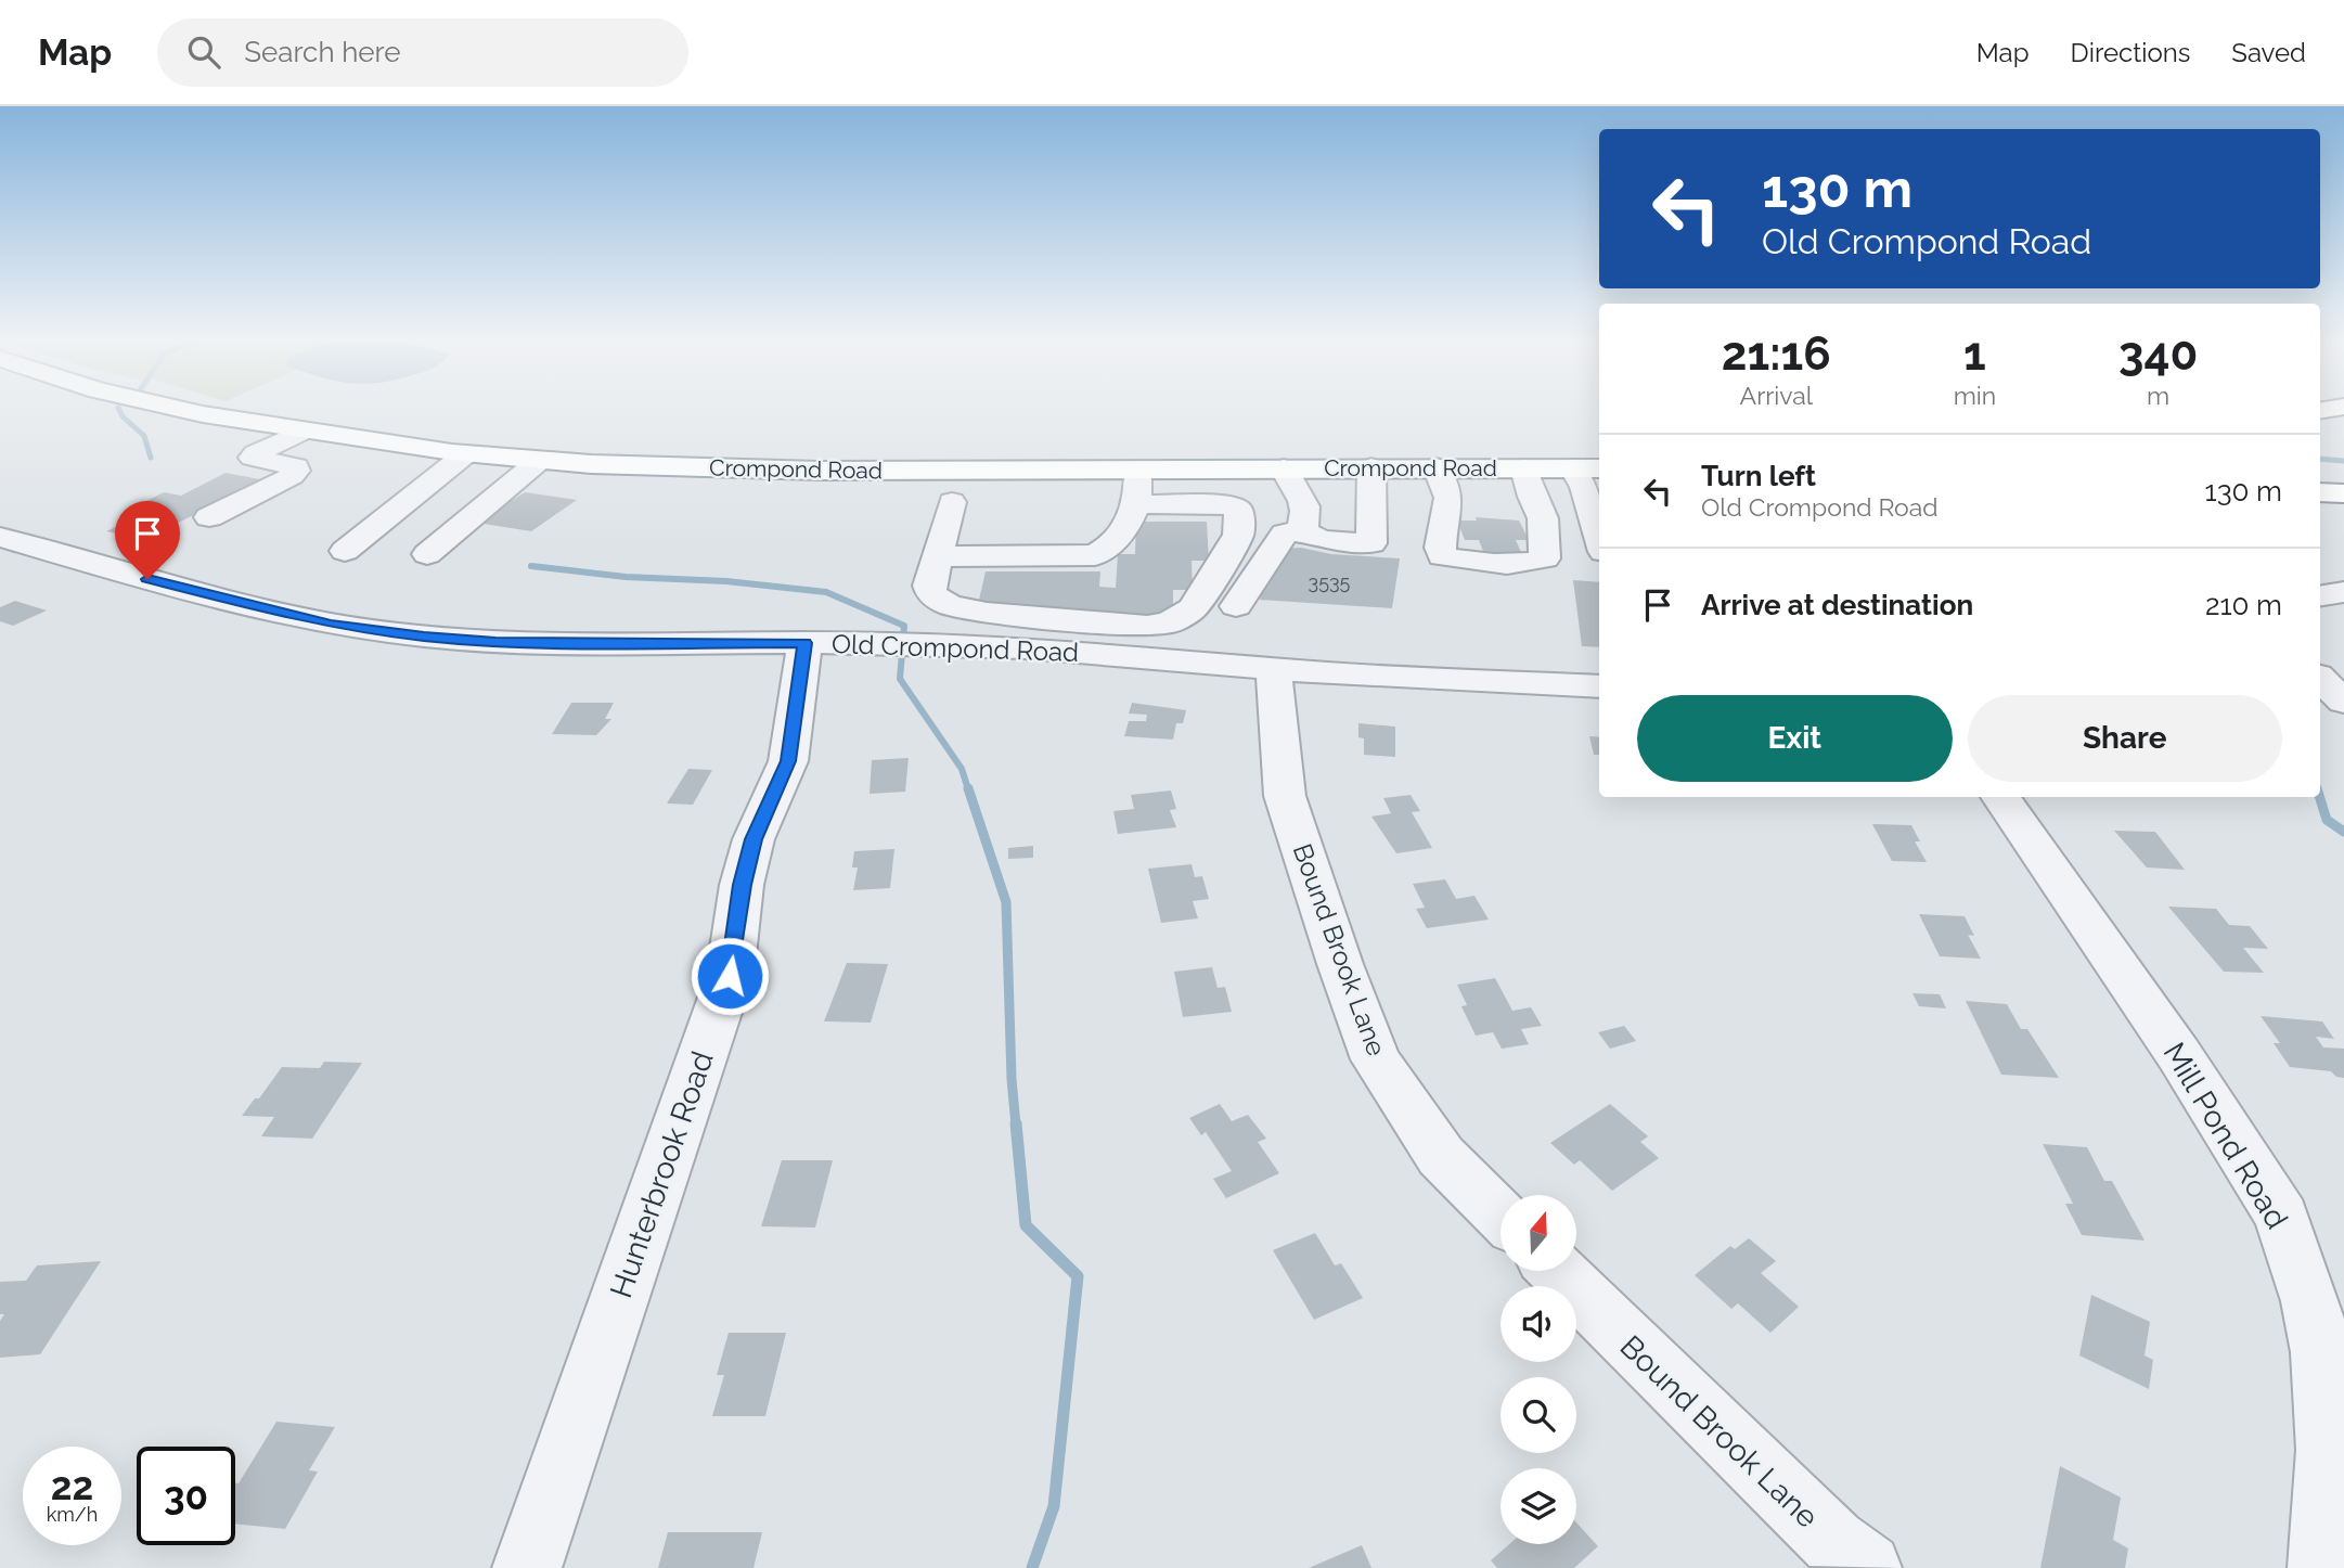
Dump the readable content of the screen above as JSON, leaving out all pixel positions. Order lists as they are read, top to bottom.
{
  "streets": {
    "highway": ["Crompond Road"],
    "street": [
      "Old Crompond Road",
      "Bound Brook Lane",
      "Mill Pond Road",
      "Hunterbrook Road"
    ]
  },
  "crossings": [
    ["Old Crompond Road", "Bound Brook Lane"],
    ["Old Crompond Road", "Hunterbrook Road"]
  ],
  "house_numbers": ["3535"],
  "north": "top",
  "page": {
    "header": "Map",
    "search": "Search here",
    "nav": ["Map", "Directions", "Saved"],
    "turn": ["130 m", "Old Crompond Road"],
    "eta": [
      "21:16",
      "Arrival",
      "1",
      "min",
      "340",
      "m"
    ],
    "list": [
      {
        "name": "Turn left",
        "note": "Old Crompond Road",
        "value": "130 m"
      },
      {
        "name": "Arrive at destination",
        "value": "210 m"
      }
    ],
    "buttons": ["Exit", "Share"],
    "speed": "22 km/h",
    "limit": "30"
  }
}
